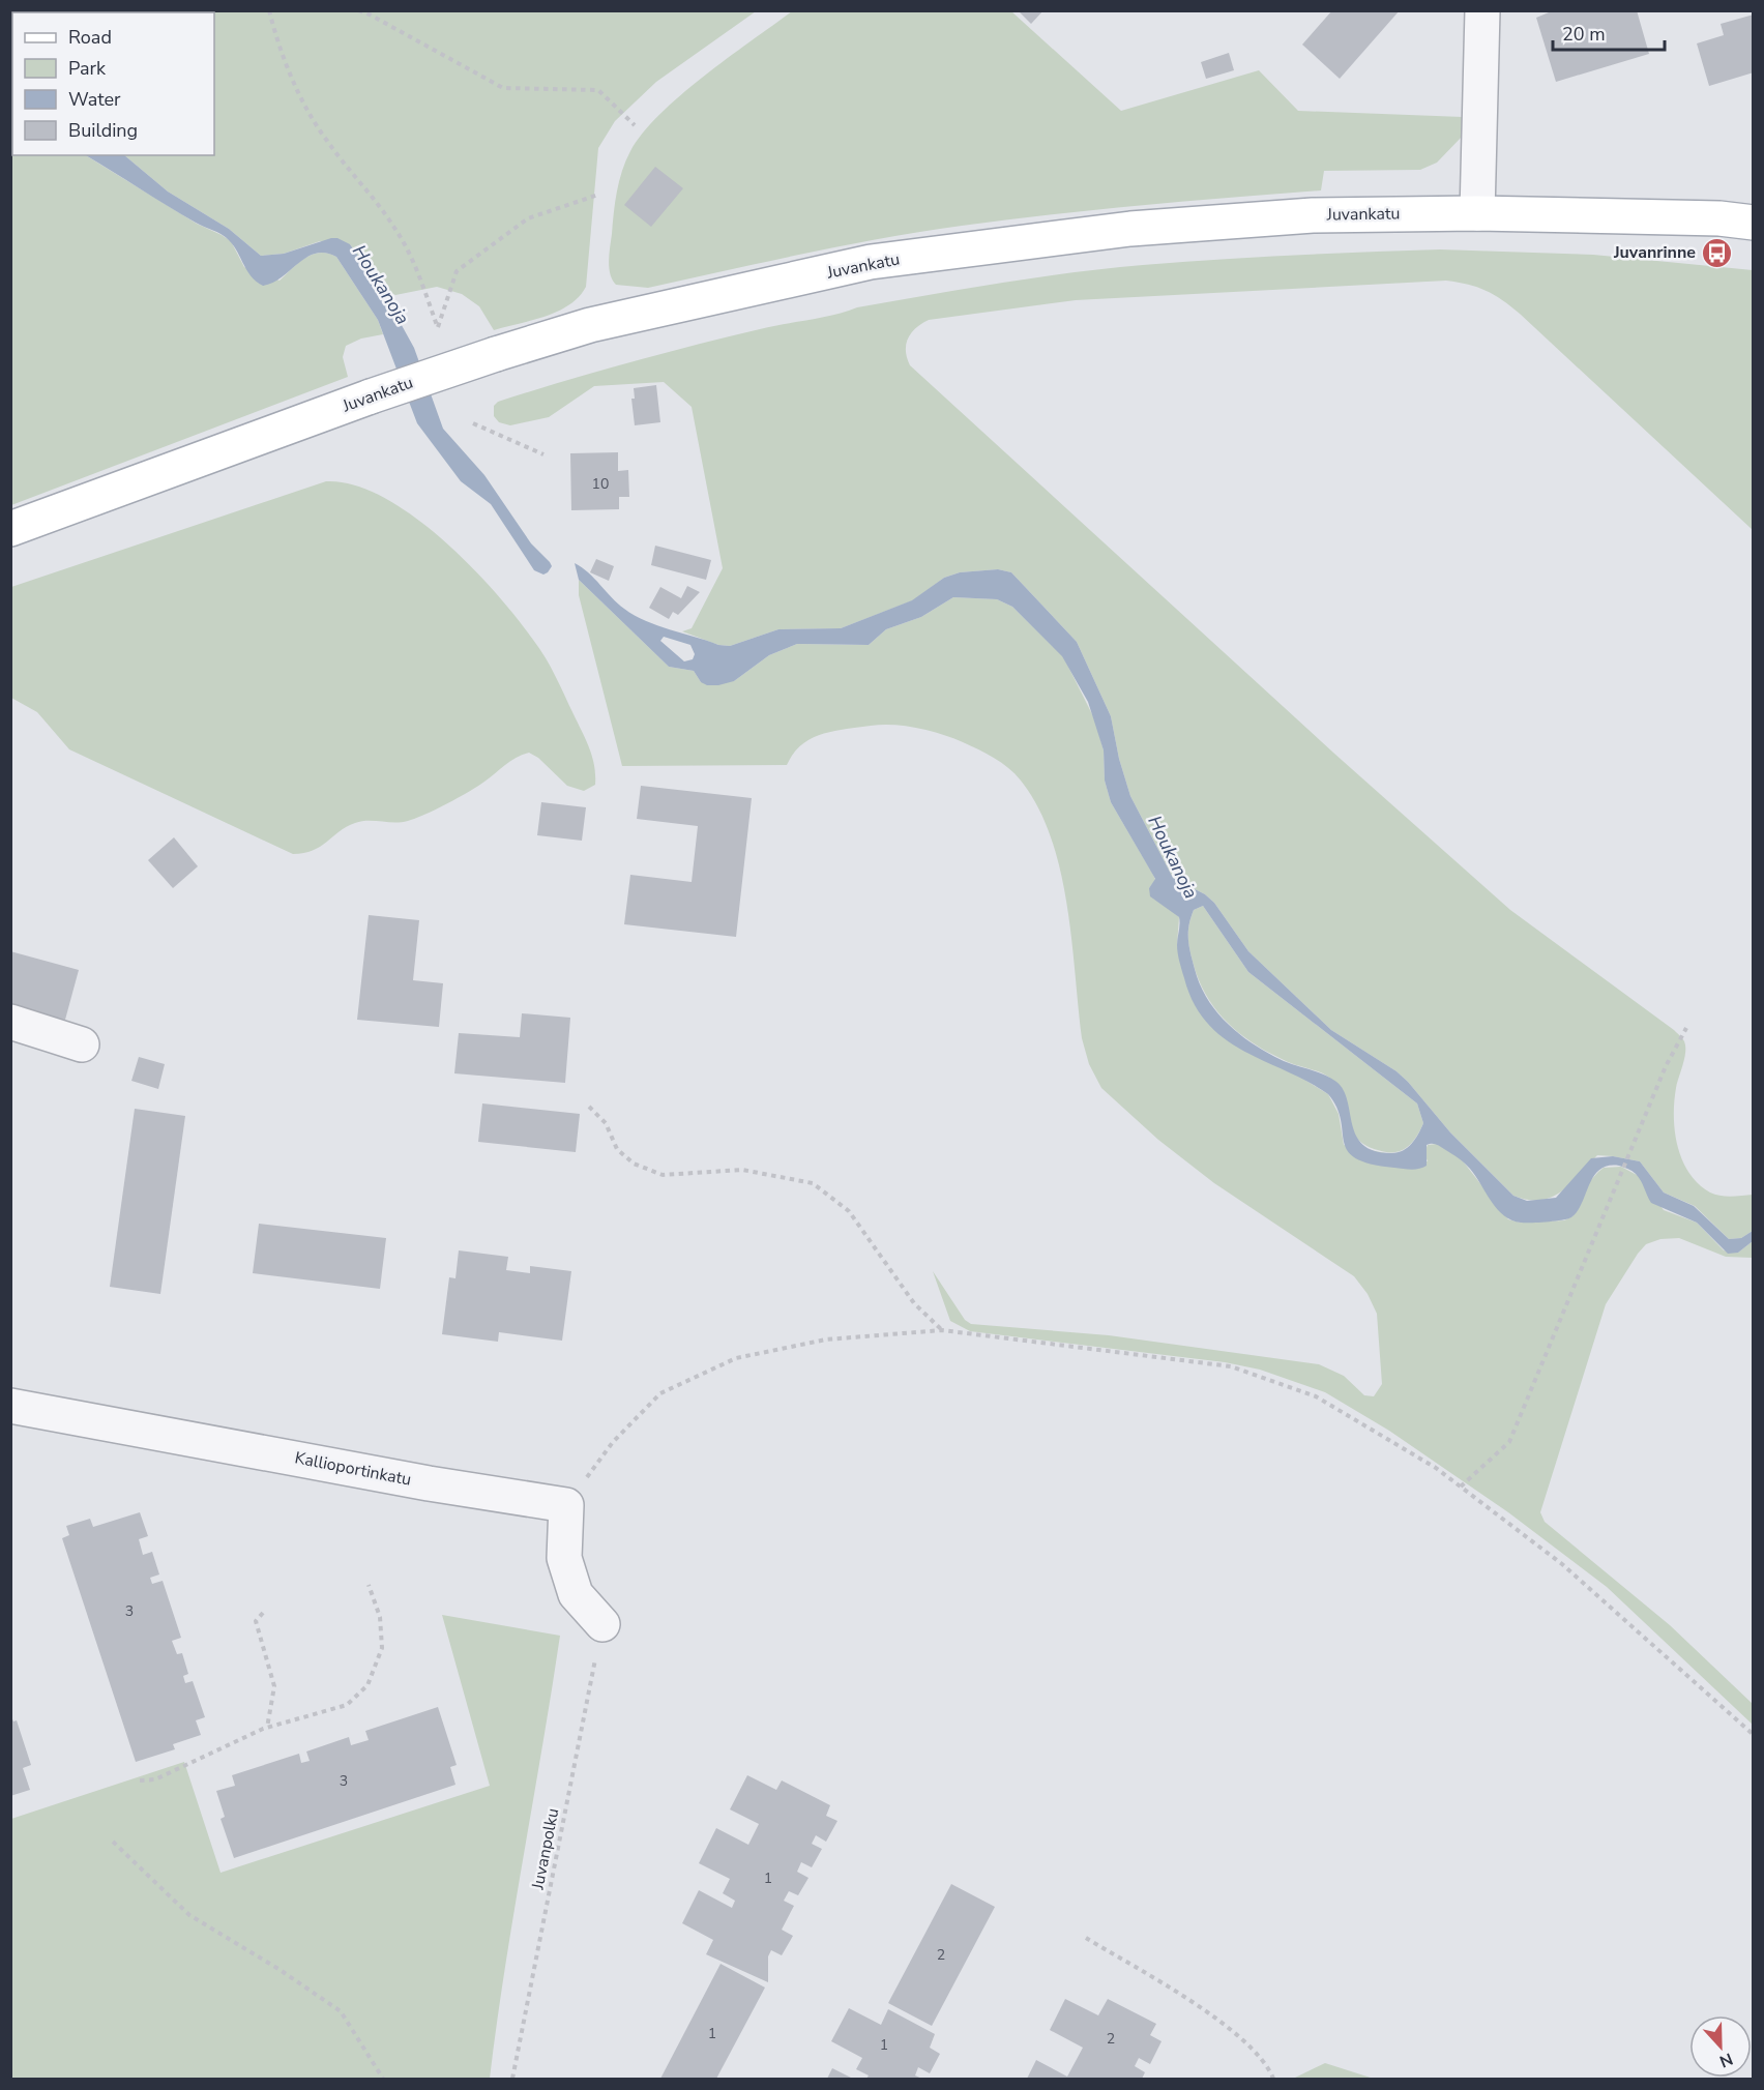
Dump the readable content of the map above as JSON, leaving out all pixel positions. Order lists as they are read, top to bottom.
{
  "streets": {
    "main road": ["Juvankatu"],
    "street": ["Kallioportinkatu"],
    "path": ["Juvanpolku"]
  },
  "water": ["Houkanoja"],
  "places": {
    "bus stop": ["Juvanrinne"]
  },
  "house_numbers": [
    "10",
    "3",
    "3",
    "1",
    "2",
    "1",
    "2",
    "1"
  ],
  "legend": [
    "Road",
    "Park",
    "Water",
    "Building"
  ],
  "scale_bar": "20 m",
  "north": "bottom"
}
